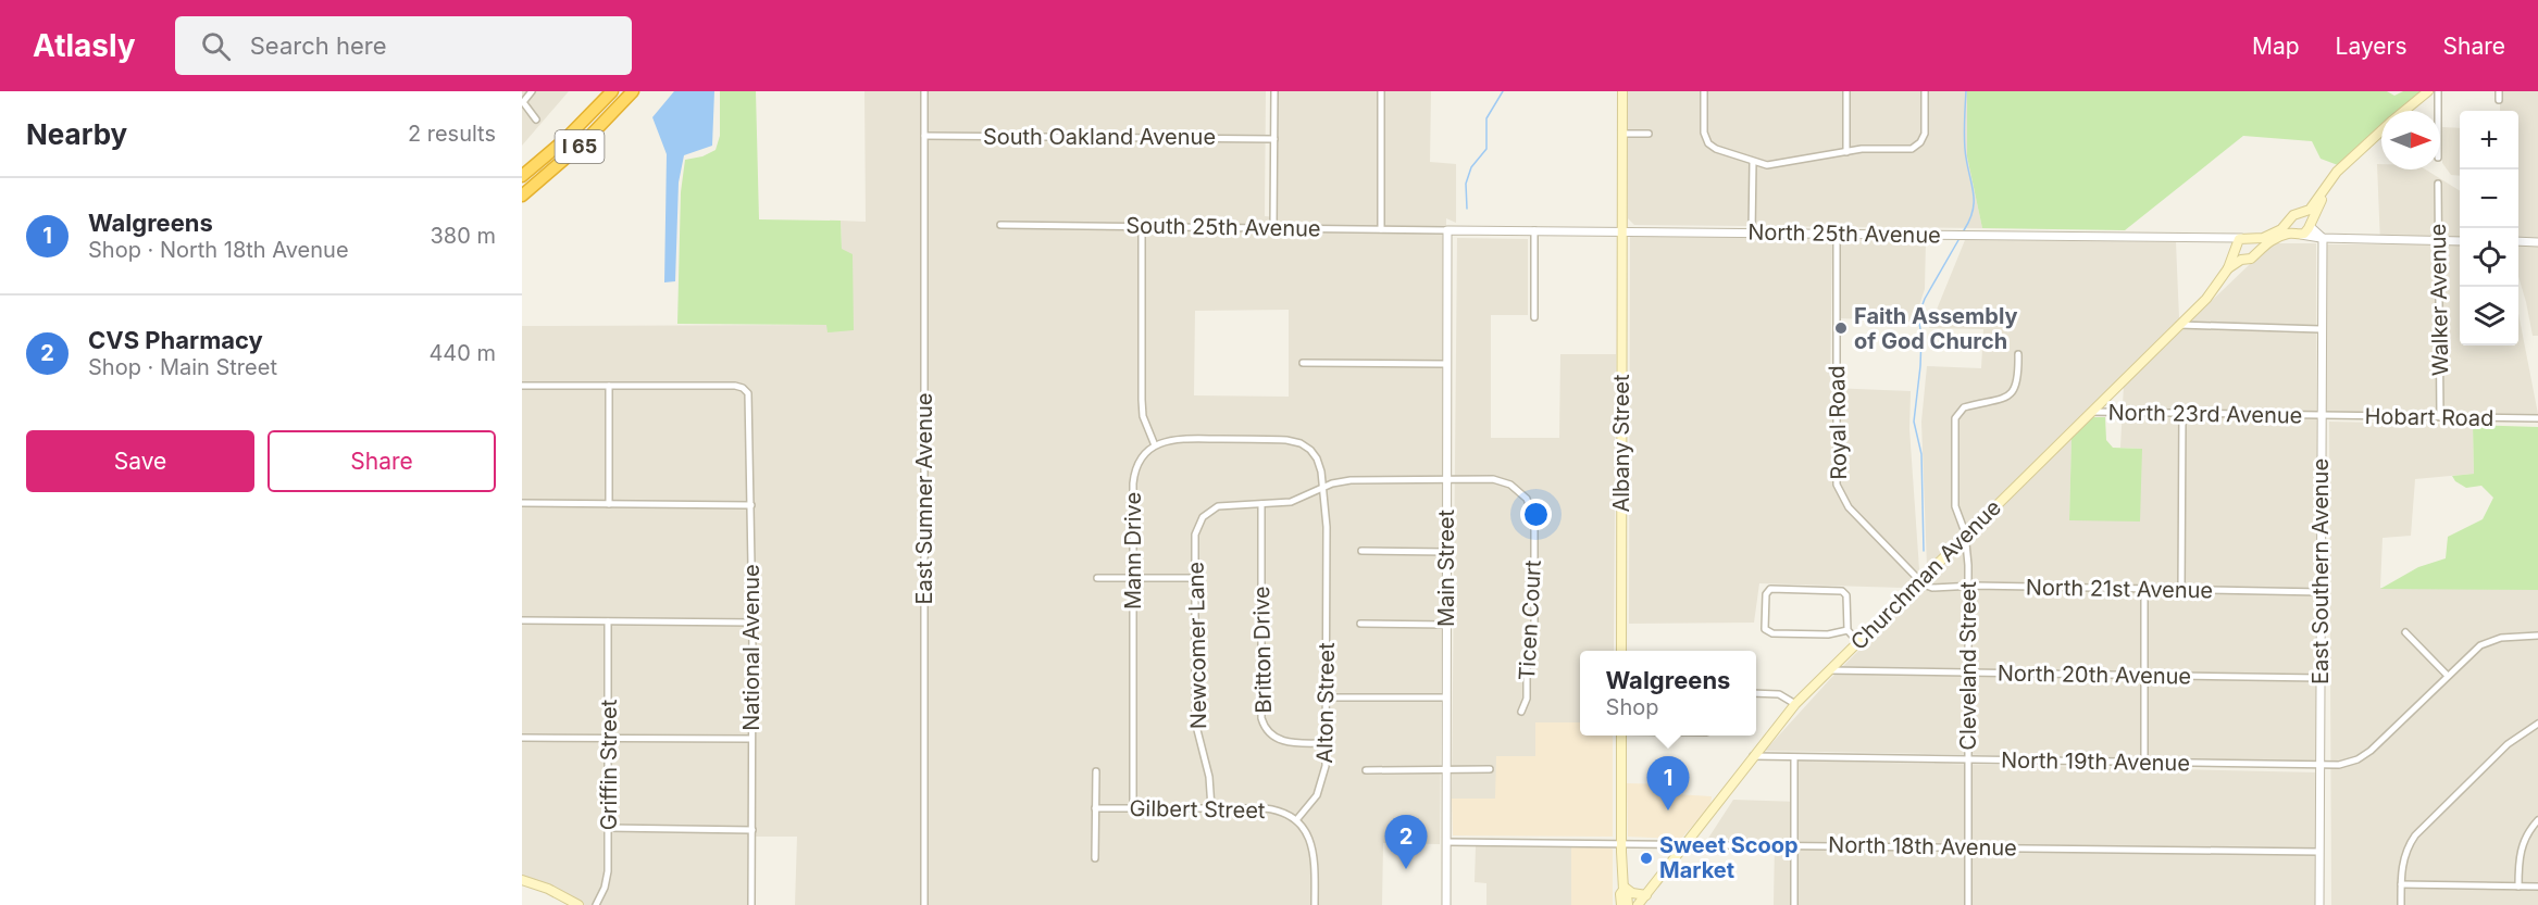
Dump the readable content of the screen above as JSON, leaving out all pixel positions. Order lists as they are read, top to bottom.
{
  "streets": {
    "highway": ["I 65"],
    "main road": ["Albany Street", "Churchman Avenue"],
    "street": [
      "South Oakland Avenue",
      "South 25th Avenue",
      "North 25th Avenue",
      "Walker Avenue",
      "North 23rd Avenue",
      "Hobart Road",
      "Royal Road",
      "East Sumner Avenue",
      "Mann Drive",
      "Main Street",
      "East Southern Avenue",
      "North 21st Avenue",
      "Ticen Court",
      "Newcomer Lane",
      "National Avenue",
      "Britton Drive",
      "Cleveland Street",
      "North 20th Avenue",
      "Alton Street",
      "North 19th Avenue",
      "Griffin Street",
      "Gilbert Street",
      "North 18th Avenue"
    ]
  },
  "crossings": [
    ["South Oakland Avenue", "East Sumner Avenue"],
    ["South 25th Avenue", "North 25th Avenue"],
    ["South 25th Avenue", "Main Street"],
    ["North 25th Avenue", "Royal Road"],
    ["North 25th Avenue", "Albany Street"],
    ["North 25th Avenue", "Main Street"],
    ["North 25th Avenue", "Churchman Avenue"],
    ["Walker Avenue", "Hobart Road"],
    ["North 23rd Avenue", "Hobart Road"],
    ["North 23rd Avenue", "East Southern Avenue"],
    ["North 23rd Avenue", "Churchman Avenue"],
    ["Hobart Road", "East Southern Avenue"],
    ["Royal Road", "Churchman Avenue"],
    ["Royal Road", "North 21st Avenue"],
    ["Mann Drive", "Alton Street"],
    ["Mann Drive", "Gilbert Street"],
    ["Main Street", "Ticen Court"],
    ["Main Street", "North 18th Avenue"],
    ["East Southern Avenue", "North 21st Avenue"],
    ["East Southern Avenue", "North 20th Avenue"],
    ["East Southern Avenue", "North 19th Avenue"],
    ["East Southern Avenue", "North 18th Avenue"],
    ["Churchman Avenue", "North 21st Avenue"],
    ["Churchman Avenue", "Cleveland Street"],
    ["Churchman Avenue", "North 20th Avenue"],
    ["Churchman Avenue", "North 19th Avenue"],
    ["Churchman Avenue", "North 18th Avenue"],
    ["North 21st Avenue", "Cleveland Street"],
    ["Ticen Court", "Newcomer Lane"],
    ["Ticen Court", "Britton Drive"],
    ["Ticen Court", "Alton Street"],
    ["Newcomer Lane", "Gilbert Street"],
    ["Britton Drive", "Alton Street"],
    ["Cleveland Street", "North 20th Avenue"],
    ["Cleveland Street", "North 19th Avenue"],
    ["Cleveland Street", "North 18th Avenue"],
    ["Alton Street", "Gilbert Street"]
  ],
  "places": ["Faith Assembly of God Church", "Sweet Scoop Market"],
  "north": "right",
  "page": {
    "header": "Atlasly",
    "search": "Search here",
    "nav": ["Map", "Layers", "Share"],
    "heading": ["Nearby", "2 results"],
    "map_buttons": ["+", "−"],
    "list": [
      {
        "mark": "1",
        "name": "Walgreens",
        "note": "Shop · North 18th Avenue",
        "value": "380 m"
      },
      {
        "mark": "2",
        "name": "CVS Pharmacy",
        "note": "Shop · Main Street",
        "value": "440 m"
      }
    ],
    "buttons": ["Save", "Share"],
    "popup": ["Walgreens", "Shop"],
    "pins": ["1", "2"]
  }
}
